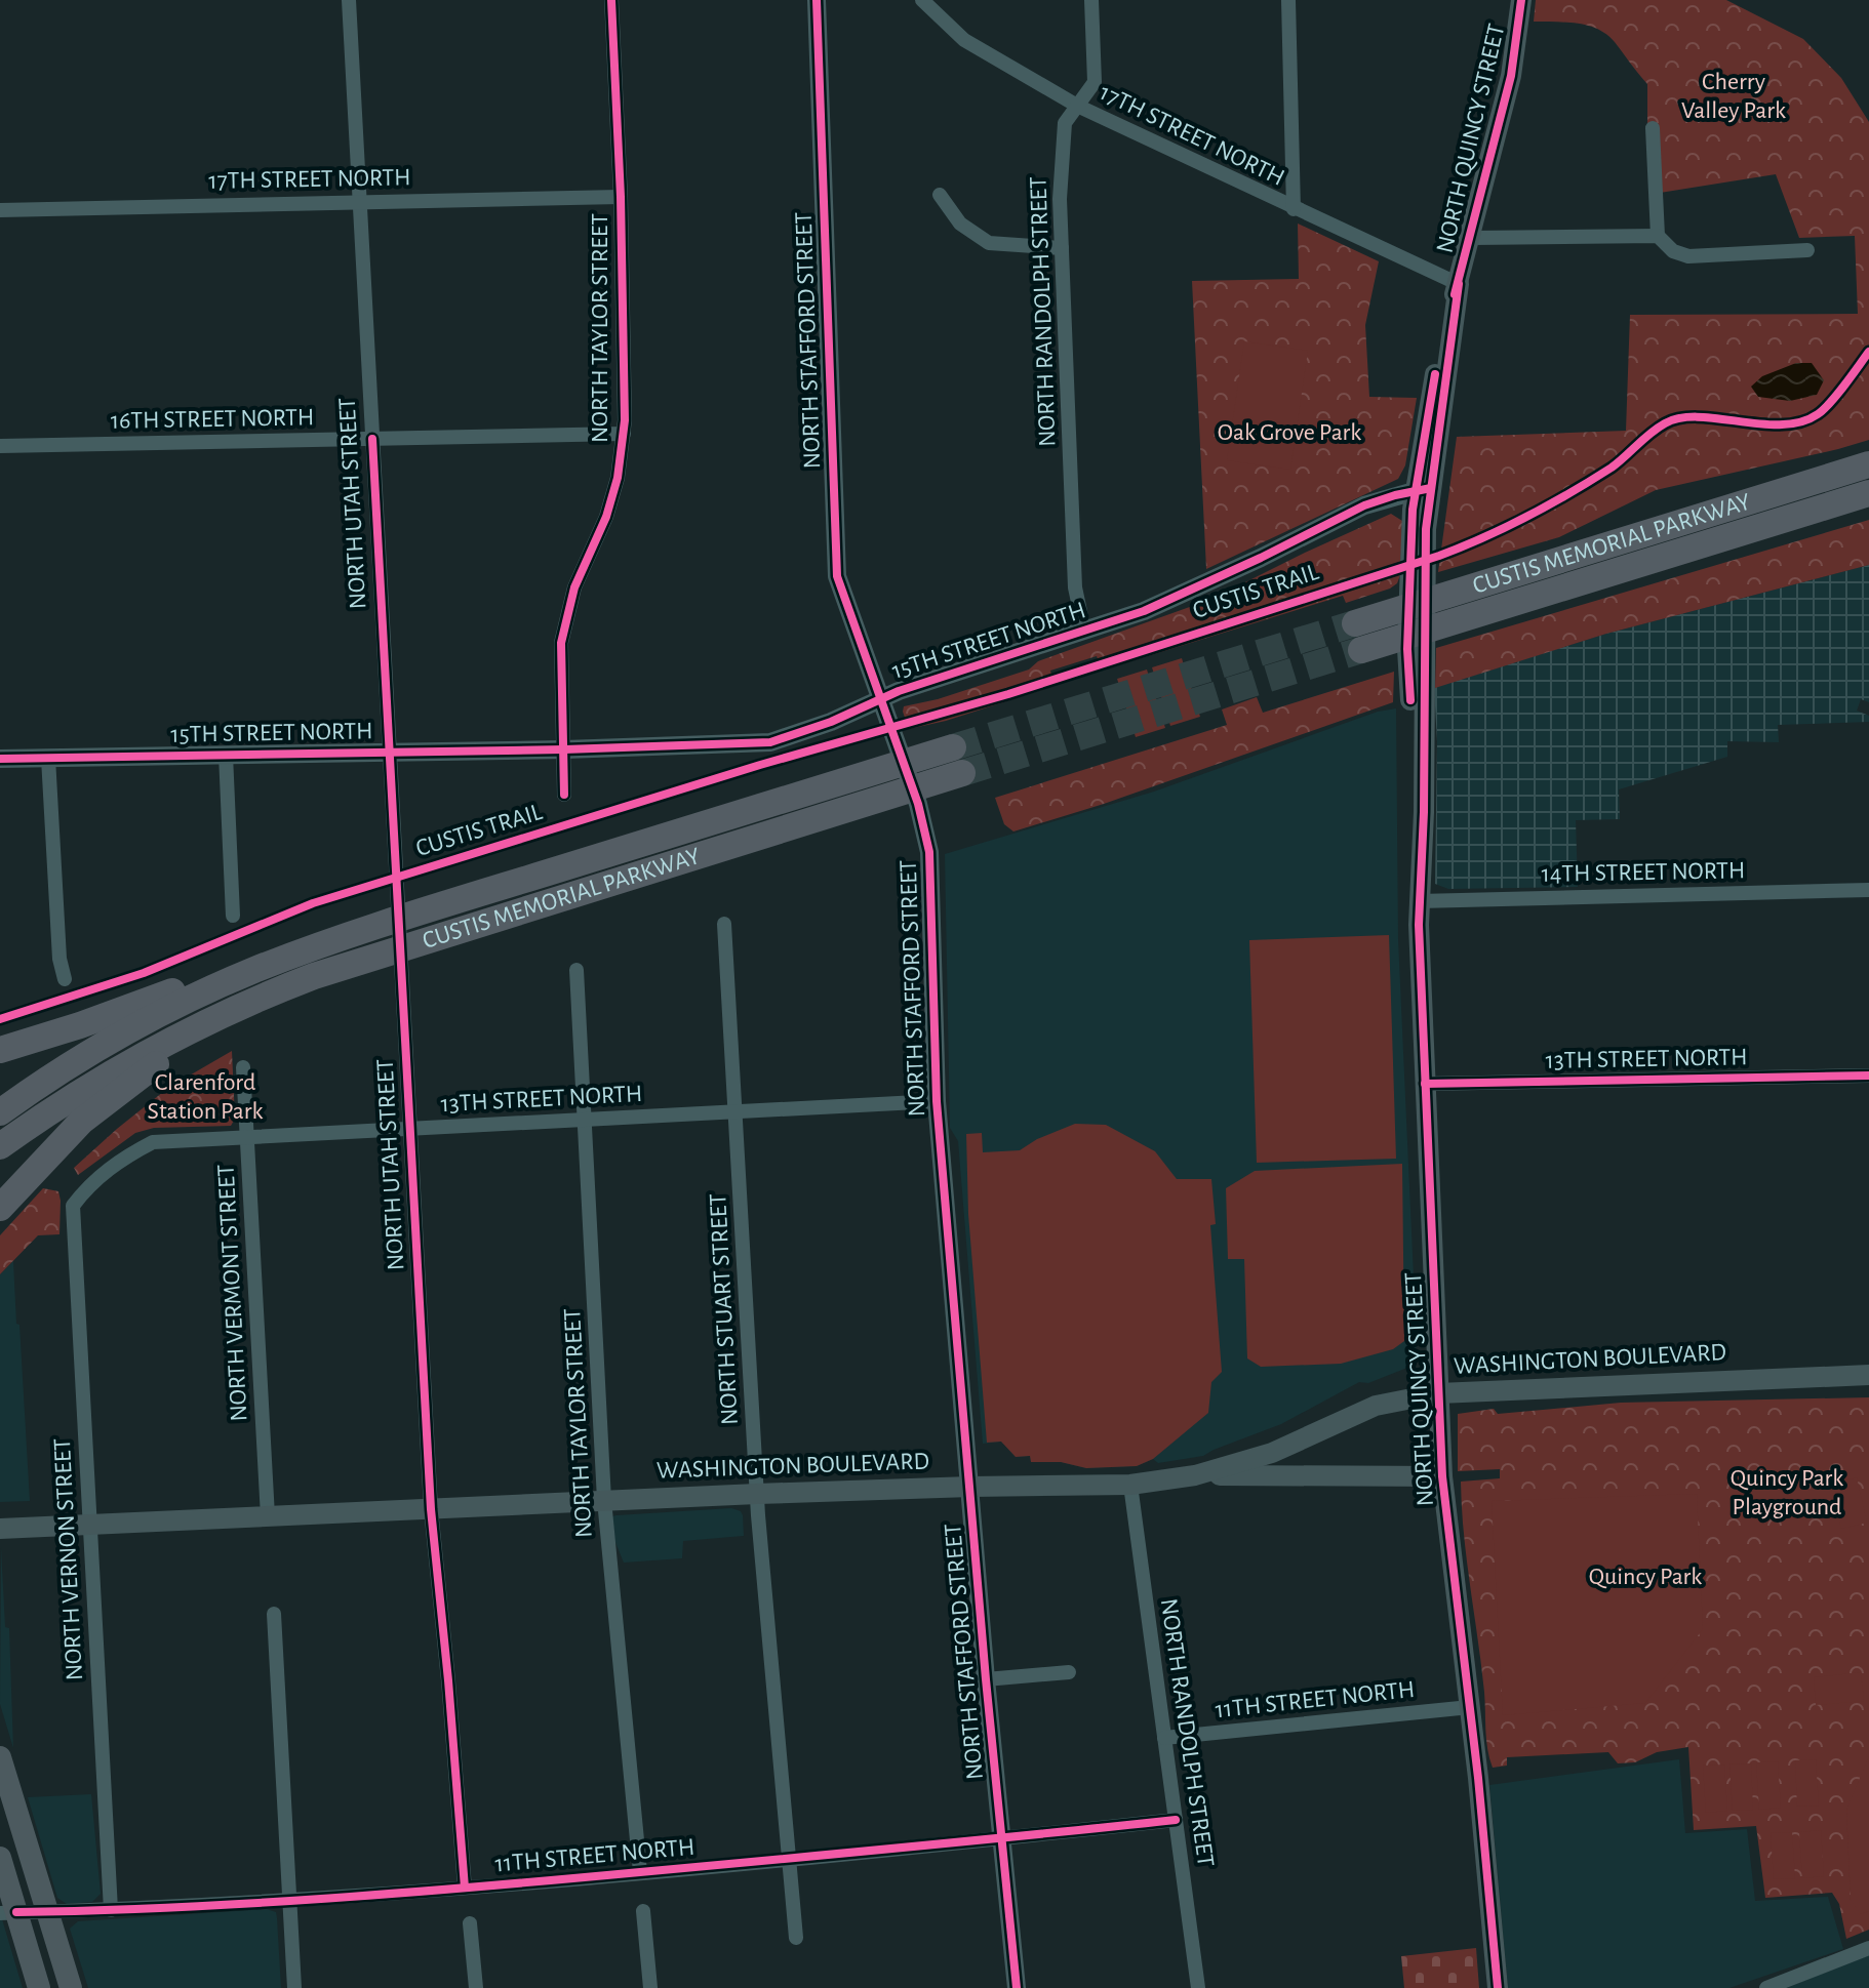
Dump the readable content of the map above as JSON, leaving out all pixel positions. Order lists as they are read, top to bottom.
{
  "streets": {
    "highway": ["CUSTIS MEMORIAL PARKWAY"],
    "main road": ["NORTH QUINCY STREET", "WASHINGTON BOULEVARD"],
    "street": [
      "17TH STREET NORTH",
      "NORTH RANDOLPH STREET",
      "NORTH TAYLOR STREET",
      "NORTH STAFFORD STREET",
      "16TH STREET NORTH",
      "NORTH UTAH STREET",
      "15TH STREET NORTH",
      "14TH STREET NORTH",
      "13TH STREET NORTH",
      "NORTH VERMONT STREET",
      "NORTH STUART STREET",
      "NORTH VERNON STREET",
      "11TH STREET NORTH"
    ],
    "cycle path": ["CUSTIS TRAIL"]
  },
  "crossings": [
    ["17TH STREET NORTH", "NORTH QUINCY STREET"],
    ["17TH STREET NORTH", "NORTH RANDOLPH STREET"],
    ["17TH STREET NORTH", "NORTH TAYLOR STREET"],
    ["17TH STREET NORTH", "NORTH UTAH STREET"],
    ["NORTH QUINCY STREET", "15TH STREET NORTH"],
    ["NORTH QUINCY STREET", "14TH STREET NORTH"],
    ["NORTH QUINCY STREET", "13TH STREET NORTH"],
    ["NORTH QUINCY STREET", "WASHINGTON BOULEVARD"],
    ["NORTH QUINCY STREET", "11TH STREET NORTH"],
    ["NORTH RANDOLPH STREET", "15TH STREET NORTH"],
    ["NORTH RANDOLPH STREET", "WASHINGTON BOULEVARD"],
    ["NORTH RANDOLPH STREET", "11TH STREET NORTH"],
    ["NORTH TAYLOR STREET", "16TH STREET NORTH"],
    ["NORTH TAYLOR STREET", "15TH STREET NORTH"],
    ["NORTH TAYLOR STREET", "13TH STREET NORTH"],
    ["NORTH TAYLOR STREET", "WASHINGTON BOULEVARD"],
    ["NORTH TAYLOR STREET", "11TH STREET NORTH"],
    ["NORTH STAFFORD STREET", "15TH STREET NORTH"],
    ["NORTH STAFFORD STREET", "13TH STREET NORTH"],
    ["NORTH STAFFORD STREET", "WASHINGTON BOULEVARD"],
    ["NORTH STAFFORD STREET", "11TH STREET NORTH"],
    ["16TH STREET NORTH", "NORTH UTAH STREET"],
    ["NORTH UTAH STREET", "15TH STREET NORTH"],
    ["NORTH UTAH STREET", "13TH STREET NORTH"],
    ["NORTH UTAH STREET", "WASHINGTON BOULEVARD"],
    ["NORTH UTAH STREET", "11TH STREET NORTH"],
    ["13TH STREET NORTH", "NORTH VERMONT STREET"],
    ["13TH STREET NORTH", "NORTH STUART STREET"],
    ["13TH STREET NORTH", "NORTH VERNON STREET"],
    ["NORTH VERMONT STREET", "WASHINGTON BOULEVARD"],
    ["NORTH STUART STREET", "WASHINGTON BOULEVARD"],
    ["NORTH STUART STREET", "11TH STREET NORTH"],
    ["WASHINGTON BOULEVARD", "NORTH VERNON STREET"],
    ["NORTH VERNON STREET", "11TH STREET NORTH"]
  ],
  "parks": [
    "Cherry Valley Park",
    "Oak Grove Park",
    "Clarenford Station Park",
    "Quincy Park Playground",
    "Quincy Park"
  ]
}
